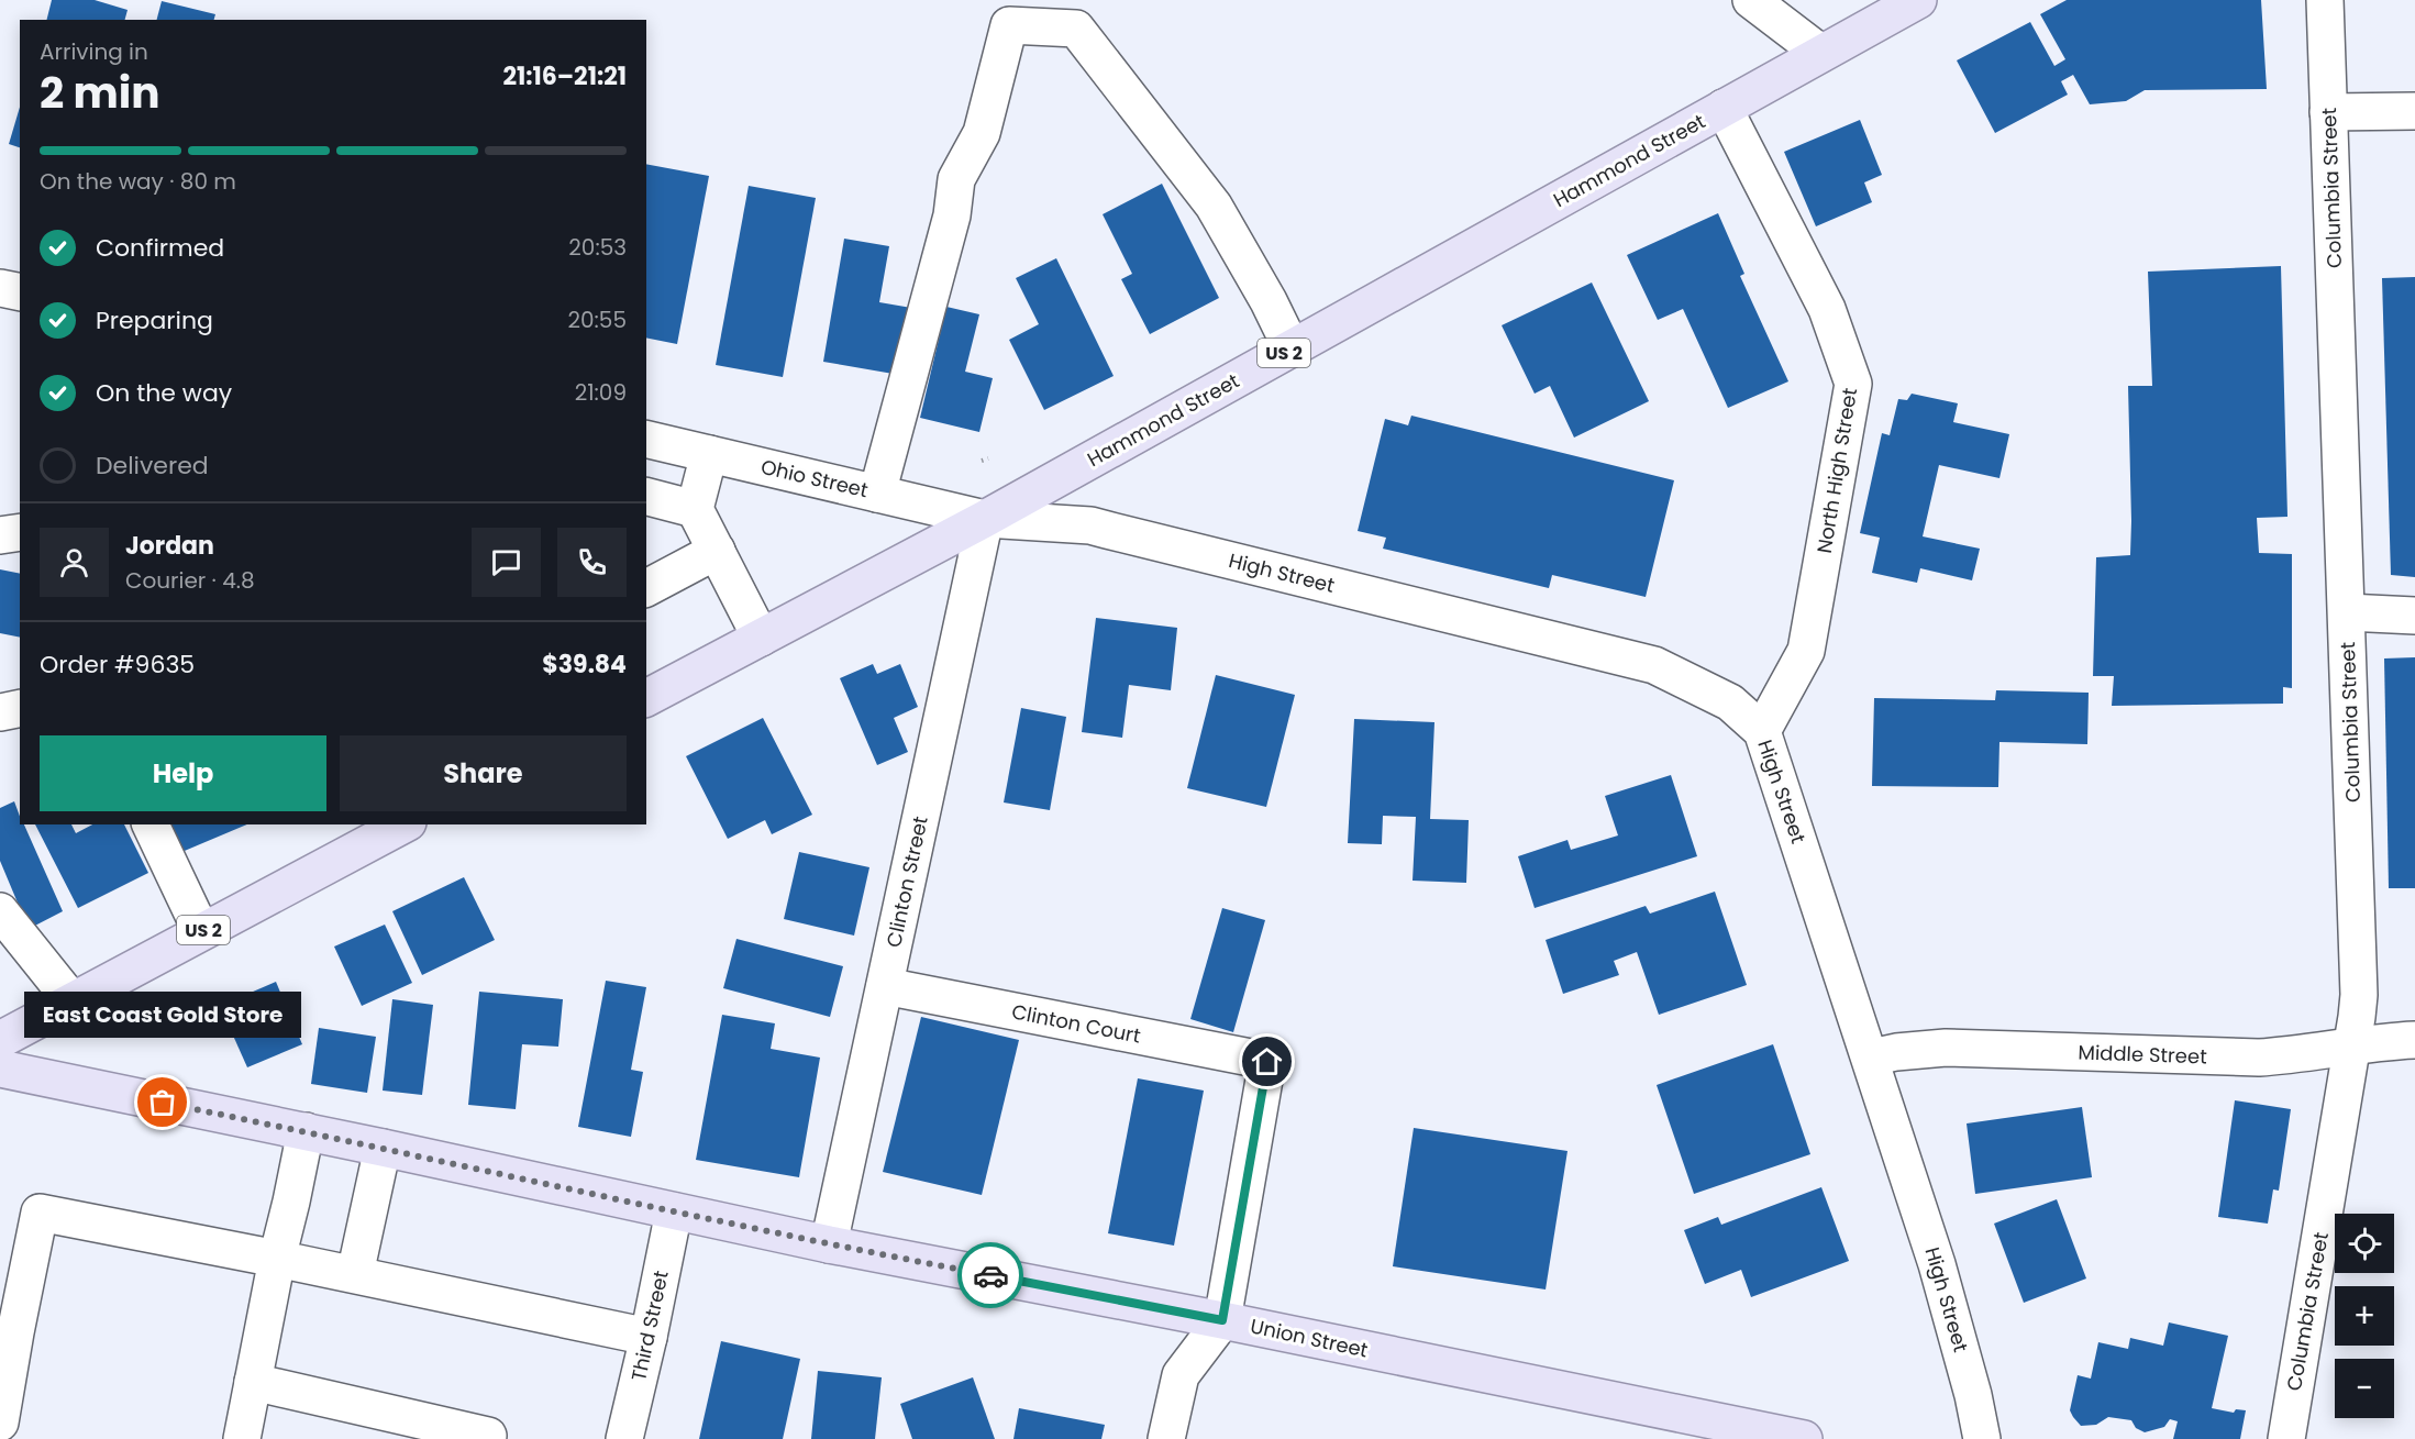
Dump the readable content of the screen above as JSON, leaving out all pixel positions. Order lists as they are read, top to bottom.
{
  "streets": {
    "main road": ["Hammond Street", "US 2", "Union Street"],
    "street": [
      "Columbia Street",
      "North High Street",
      "Ohio Street",
      "High Street",
      "Clinton Street",
      "Clinton Court",
      "Middle Street",
      "Third Street"
    ]
  },
  "crossings": [
    ["Hammond Street", "North High Street"],
    ["Hammond Street", "Ohio Street"],
    ["Hammond Street", "High Street"],
    ["Hammond Street", "Clinton Street"],
    ["Columbia Street", "Middle Street"],
    ["North High Street", "High Street"],
    ["Ohio Street", "High Street"],
    ["Ohio Street", "Clinton Street"],
    ["High Street", "Clinton Street"],
    ["High Street", "Middle Street"],
    ["Clinton Street", "Clinton Court"],
    ["Clinton Street", "Union Street"],
    ["Clinton Court", "Union Street"],
    ["Third Street", "Union Street"]
  ],
  "places": ["East Coast Gold Store"],
  "page": {
    "heading": ["2 min", "Arriving in", "21:16–21:21"],
    "panel": [
      "Jordan",
      "Courier · 4.8",
      "Order #9635",
      "$39.84"
    ],
    "bar": "On the way · 80 m",
    "list": [
      ["Confirmed", "20:53"],
      ["Preparing", "20:55"],
      ["On the way", "21:09"],
      "Delivered"
    ],
    "buttons": ["Help", "Share"],
    "bubble": "East Coast Gold Store",
    "map_buttons": ["+", "−"]
  }
}
